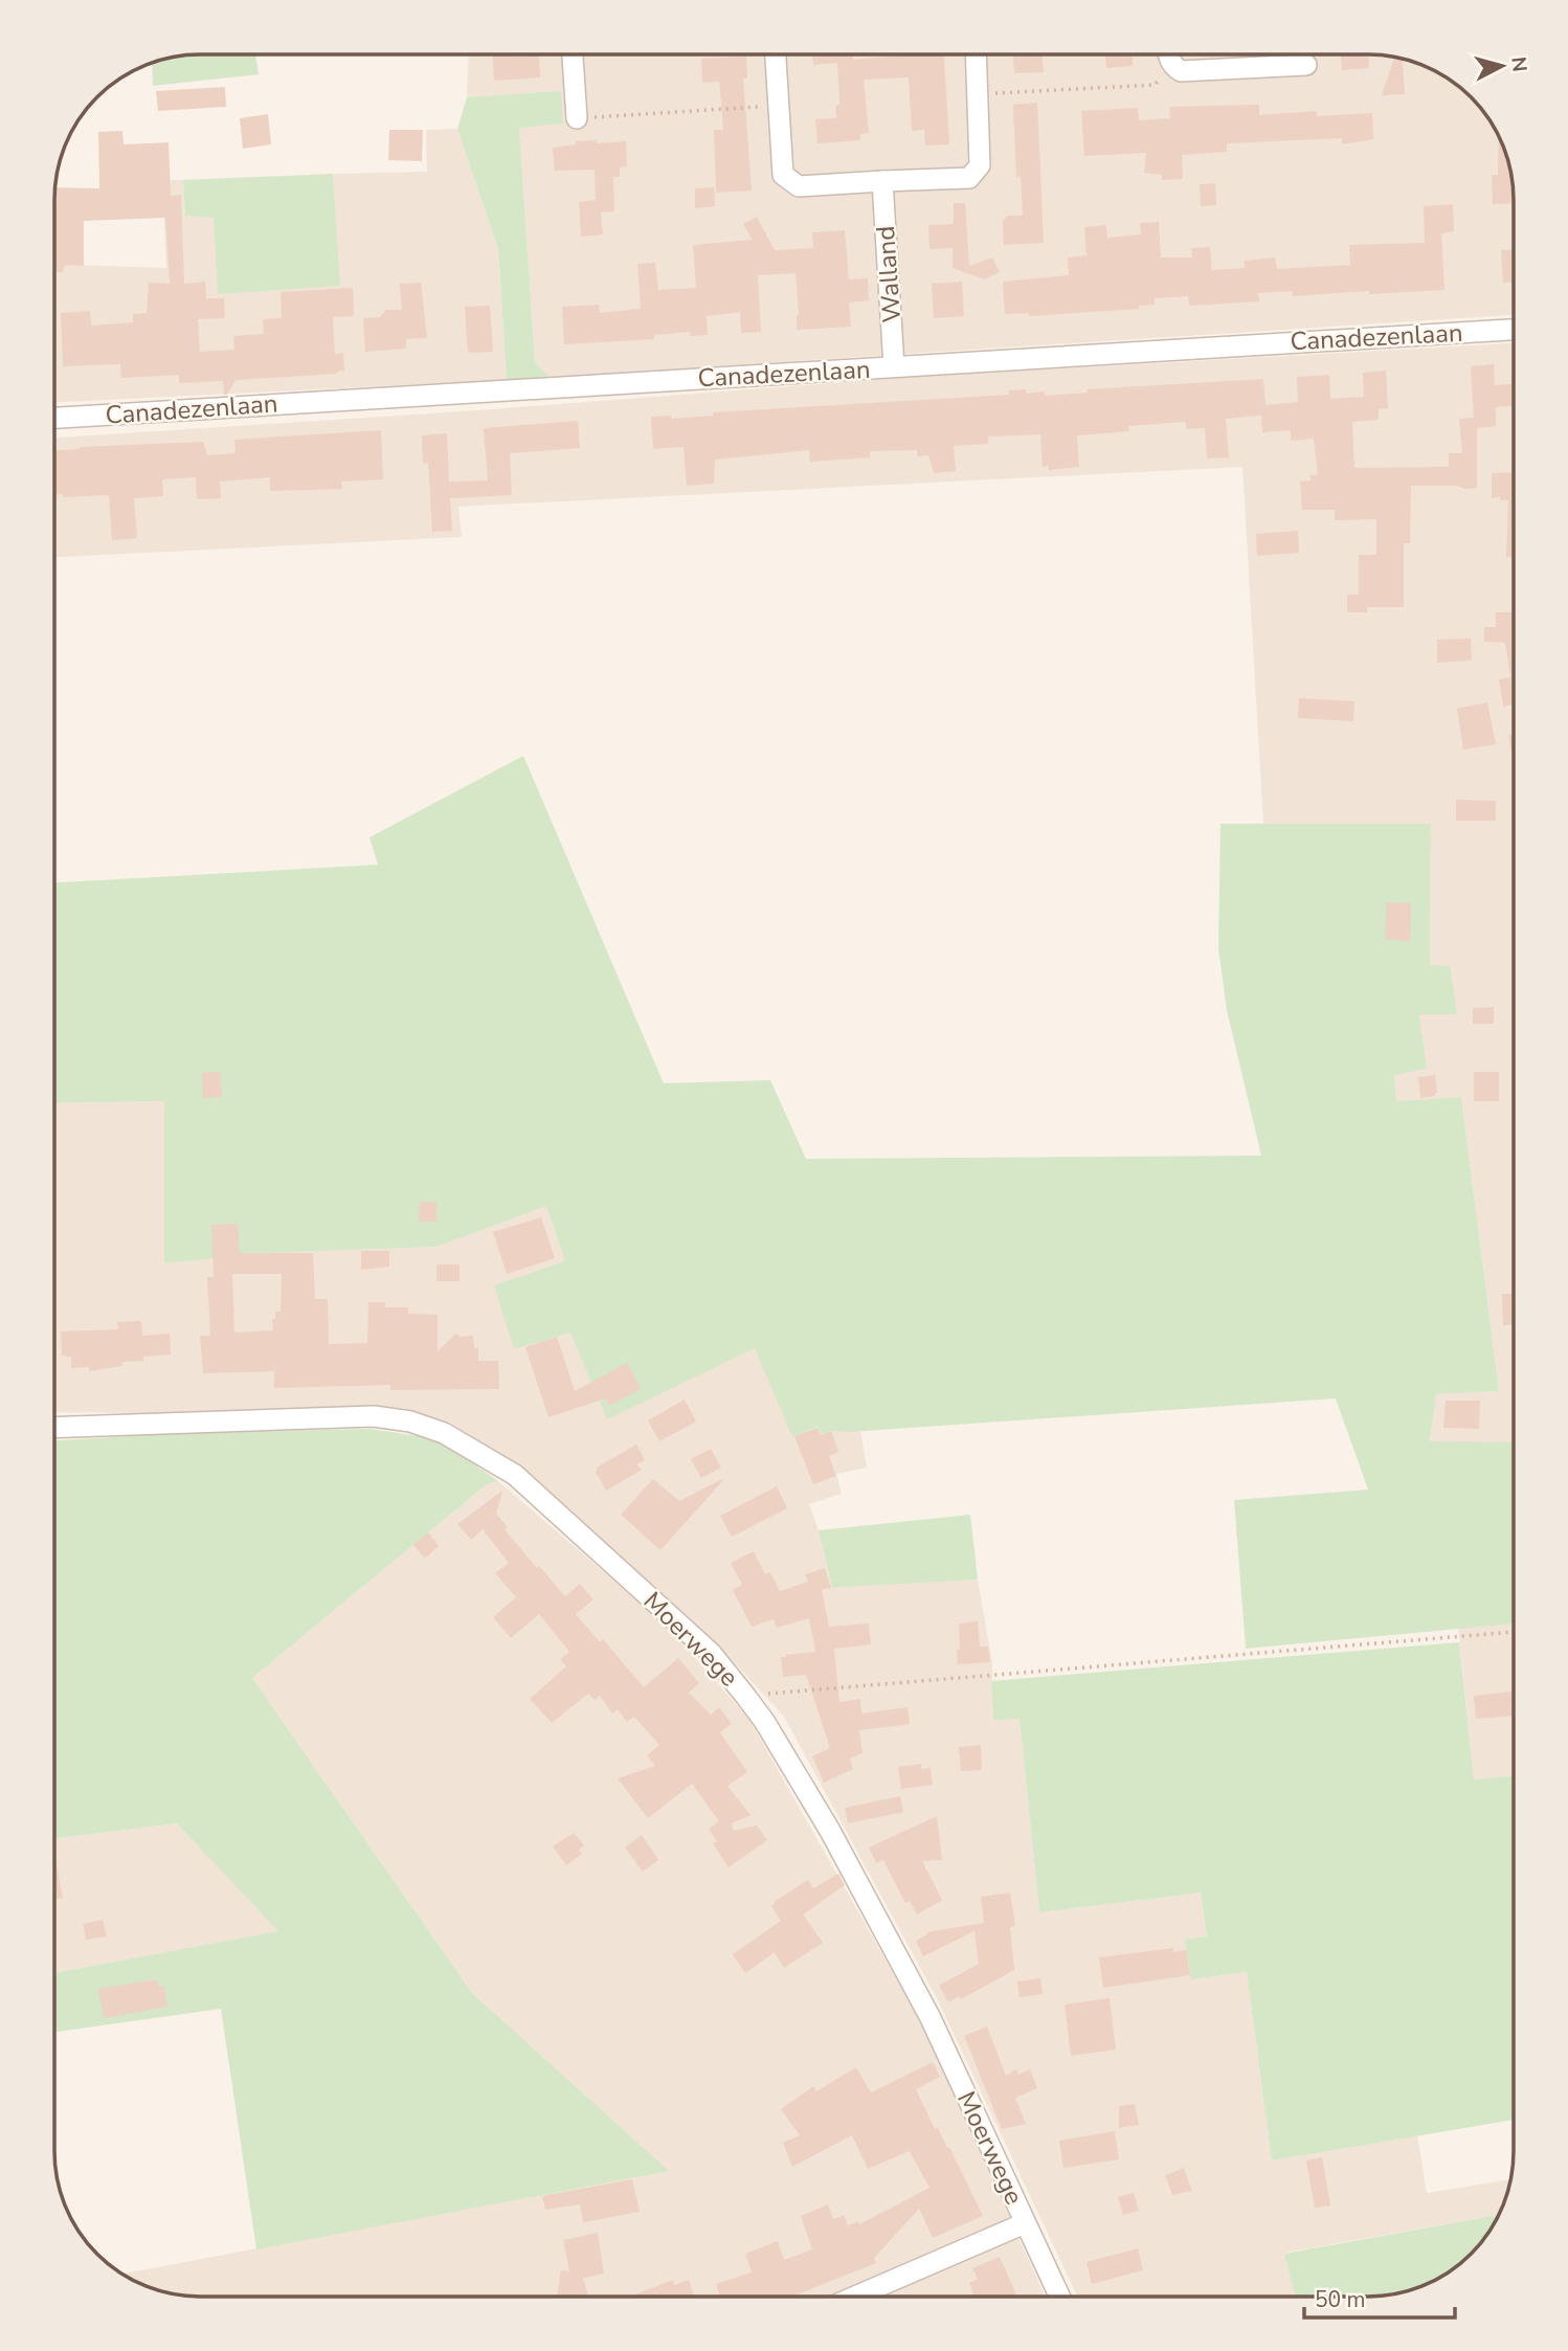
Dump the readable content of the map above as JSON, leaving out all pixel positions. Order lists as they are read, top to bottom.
{
  "streets": {
    "street": ["Walland", "Canadezenlaan", "Moerwege"]
  },
  "crossings": [
    ["Walland", "Canadezenlaan"]
  ],
  "scale_bar": "50 m",
  "north": "right"
}
